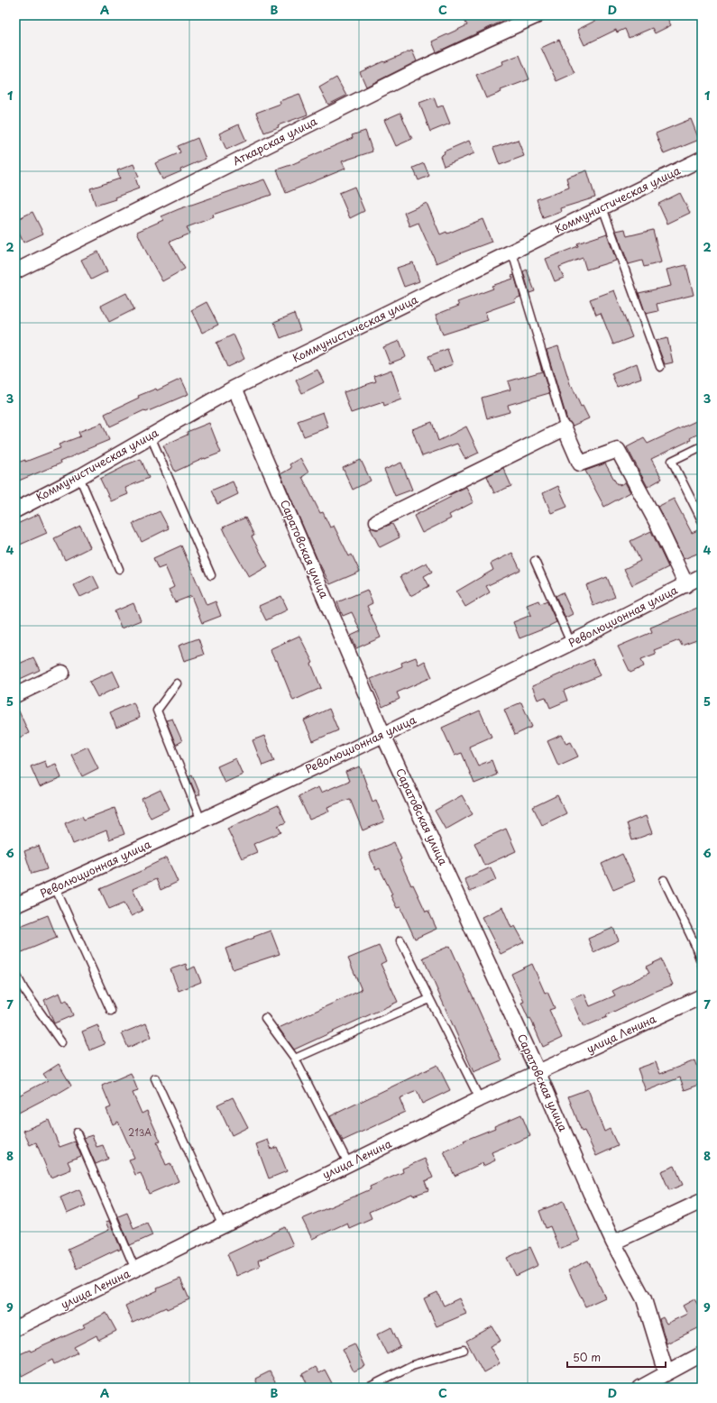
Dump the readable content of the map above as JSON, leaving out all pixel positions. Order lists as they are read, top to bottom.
{
  "streets": {
    "street": [
      "Аткарская улица",
      "Коммунистическая улица",
      "Саратовская улица",
      "Революционная улица",
      "улица Ленина"
    ]
  },
  "crossings": [
    ["Коммунистическая улица", "Саратовская улица"],
    ["Саратовская улица", "Революционная улица"],
    ["Саратовская улица", "улица Ленина"]
  ],
  "house_numbers": ["213А"],
  "scale_bar": "50 m",
  "grid": {
    "columns": [
      "A",
      "B",
      "C",
      "D"
    ],
    "rows": [
      "1",
      "2",
      "3",
      "4",
      "5",
      "6",
      "7",
      "8",
      "9"
    ]
  }
}
